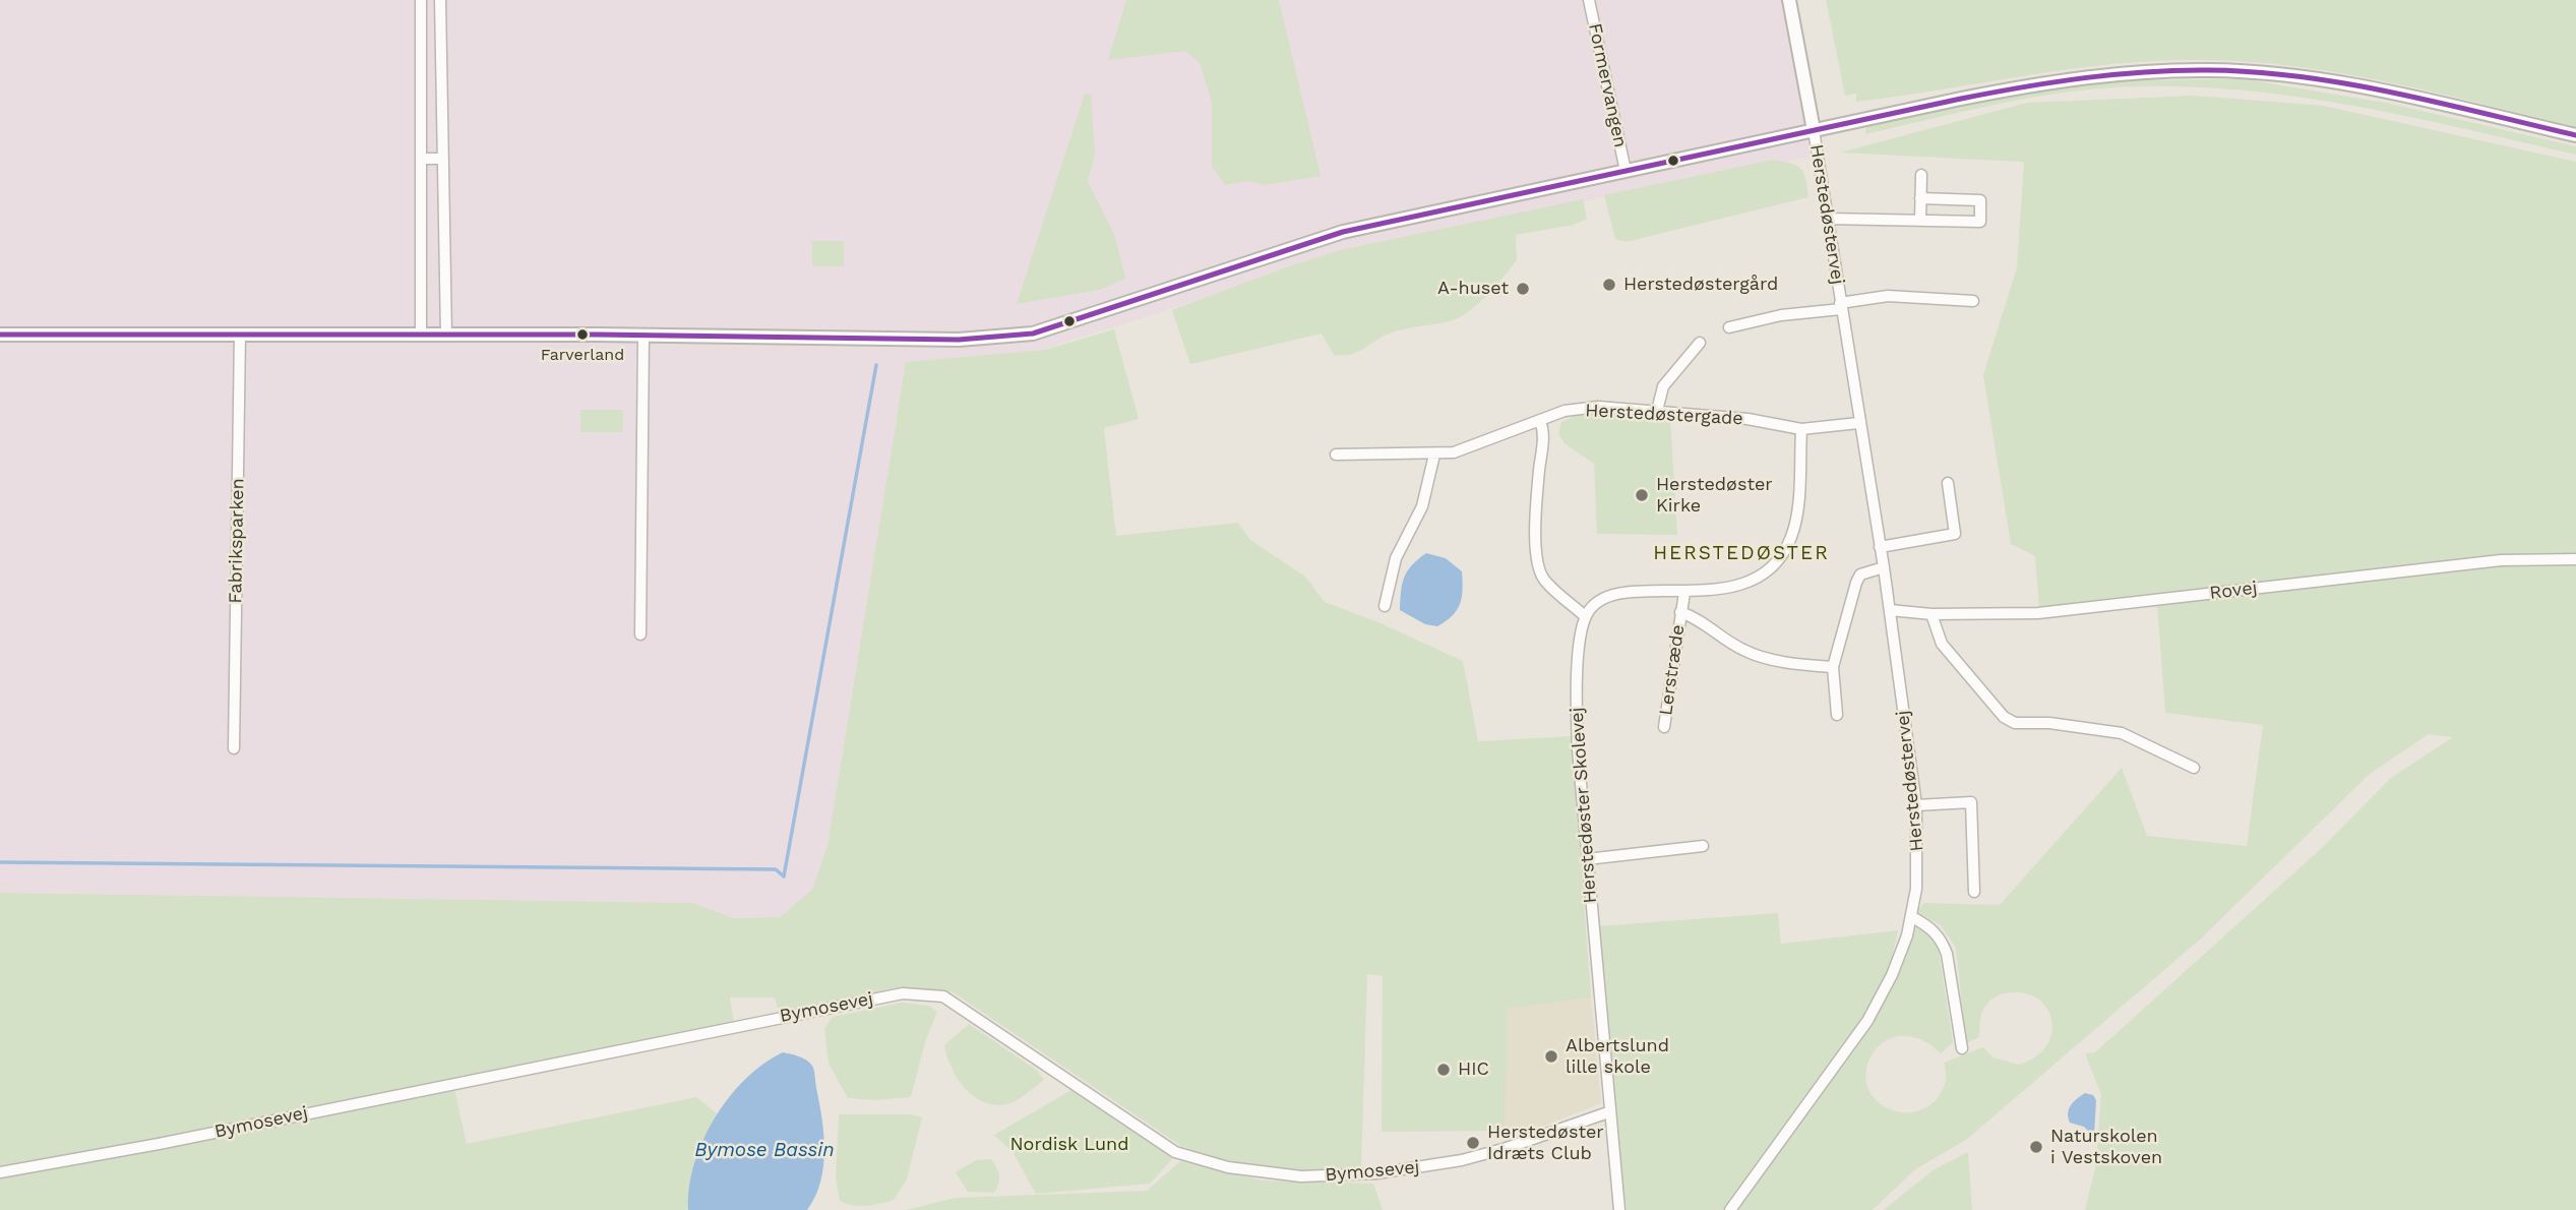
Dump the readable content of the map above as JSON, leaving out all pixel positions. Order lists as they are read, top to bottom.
{
  "streets": {
    "street": [
      "Formervangen",
      "Herstedøstervej",
      "Herstedøstergade",
      "Fabriksparken",
      "Rovej",
      "Lerstræde",
      "Herstedøster Skolevej",
      "Bymosevej"
    ]
  },
  "crossings": [
    ["Herstedøstervej", "Herstedøstergade"],
    ["Herstedøstervej", "Rovej"],
    ["Herstedøster Skolevej", "Bymosevej"]
  ],
  "districts": ["HERSTEDØSTER"],
  "water": ["Bymose Bassin"],
  "parks": ["Nordisk Lund"],
  "places": [
    "Herstedøstergård",
    "A-huset",
    "Farverland",
    "Herstedøster Kirke",
    "Albertslund lille skole",
    "HIC",
    "Herstedøster Idræts Club",
    "Naturskolen i Vestskoven"
  ]
}
